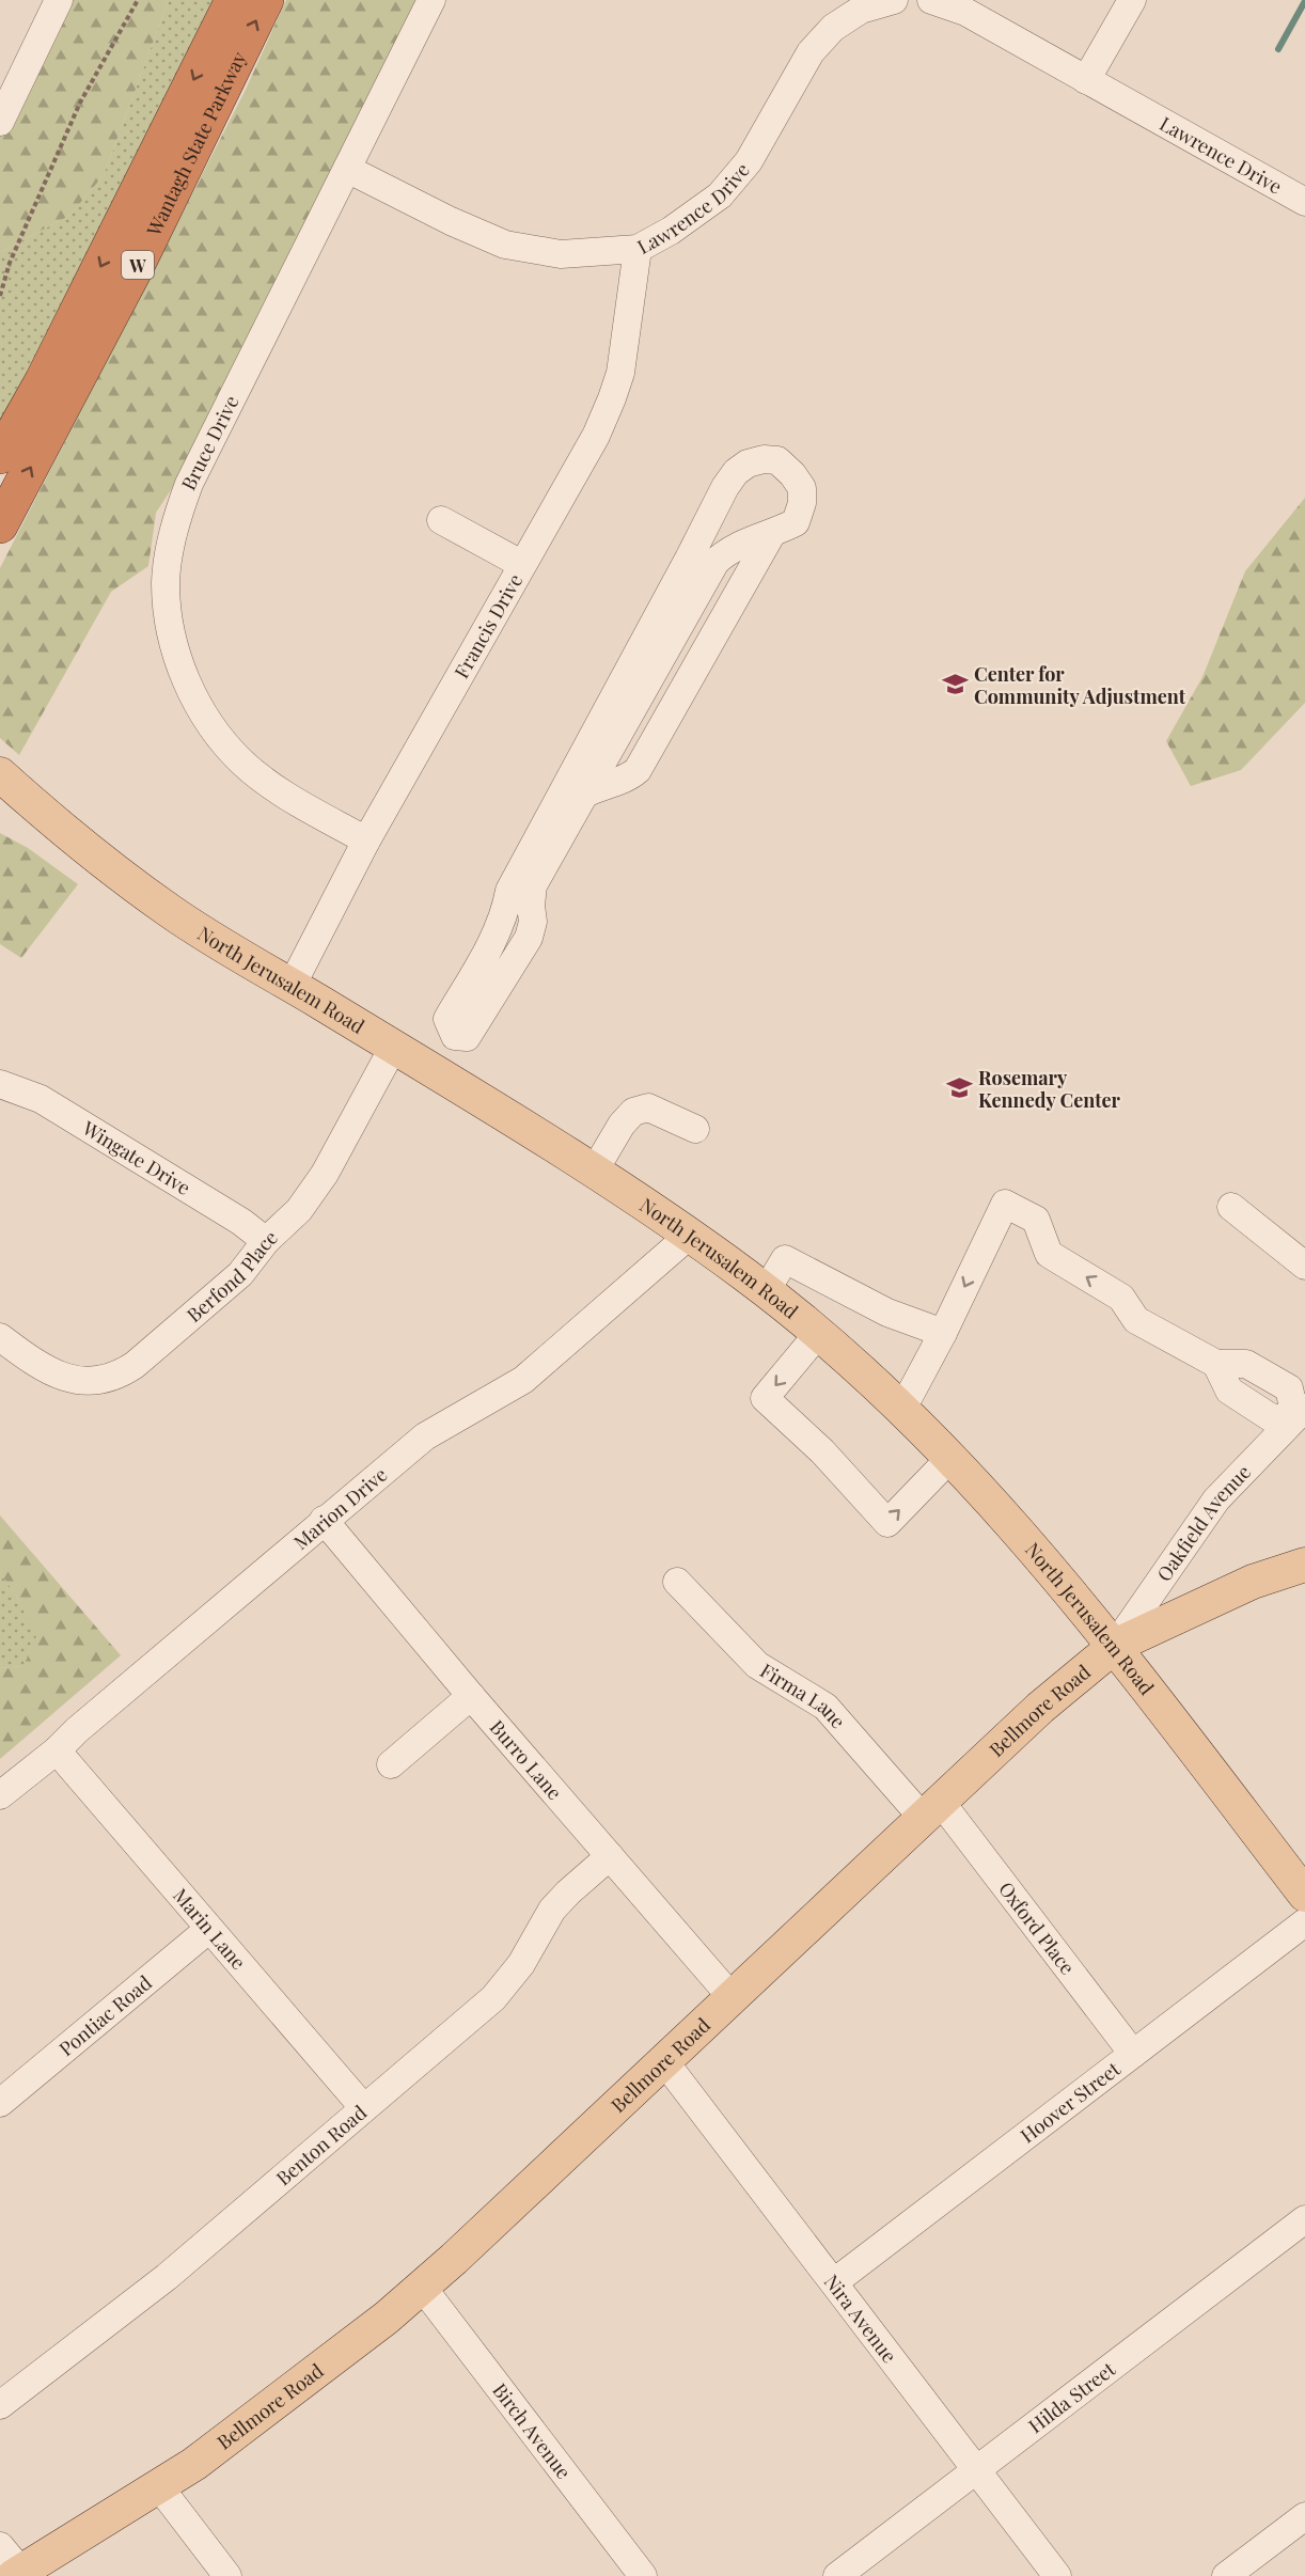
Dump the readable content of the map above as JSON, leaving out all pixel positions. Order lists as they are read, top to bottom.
{
  "streets": {
    "highway": ["Wantagh State Parkway", "W"],
    "main road": ["North Jerusalem Road", "Bellmore Road"],
    "street": [
      "Lawrence Drive",
      "Bruce Drive",
      "Francis Drive",
      "Wingate Drive",
      "Berfond Place",
      "Marion Drive",
      "Oakfield Avenue",
      "Firma Lane",
      "Burro Lane",
      "Marin Lane",
      "Oxford Place",
      "Pontiac Road",
      "Hoover Street",
      "Benton Road",
      "Nira Avenue",
      "Hilda Street",
      "Birch Avenue"
    ]
  },
  "crossings": [
    ["Lawrence Drive", "Bruce Drive"],
    ["Lawrence Drive", "Francis Drive"],
    ["Bruce Drive", "Francis Drive"],
    ["Francis Drive", "North Jerusalem Road"],
    ["North Jerusalem Road", "Berfond Place"],
    ["North Jerusalem Road", "Marion Drive"],
    ["North Jerusalem Road", "Oakfield Avenue"],
    ["North Jerusalem Road", "Bellmore Road"],
    ["Wingate Drive", "Berfond Place"],
    ["Marion Drive", "Burro Lane"],
    ["Marion Drive", "Marin Lane"],
    ["Oakfield Avenue", "Bellmore Road"],
    ["Firma Lane", "Bellmore Road"],
    ["Firma Lane", "Oxford Place"],
    ["Bellmore Road", "Burro Lane"],
    ["Bellmore Road", "Oxford Place"],
    ["Bellmore Road", "Nira Avenue"],
    ["Bellmore Road", "Birch Avenue"],
    ["Burro Lane", "Benton Road"],
    ["Marin Lane", "Pontiac Road"],
    ["Marin Lane", "Benton Road"],
    ["Oxford Place", "Hoover Street"],
    ["Hoover Street", "Nira Avenue"],
    ["Nira Avenue", "Hilda Street"]
  ],
  "places": {
    "school or university": ["Center for Community Adjustment", "Rosemary Kennedy Center"]
  }
}
